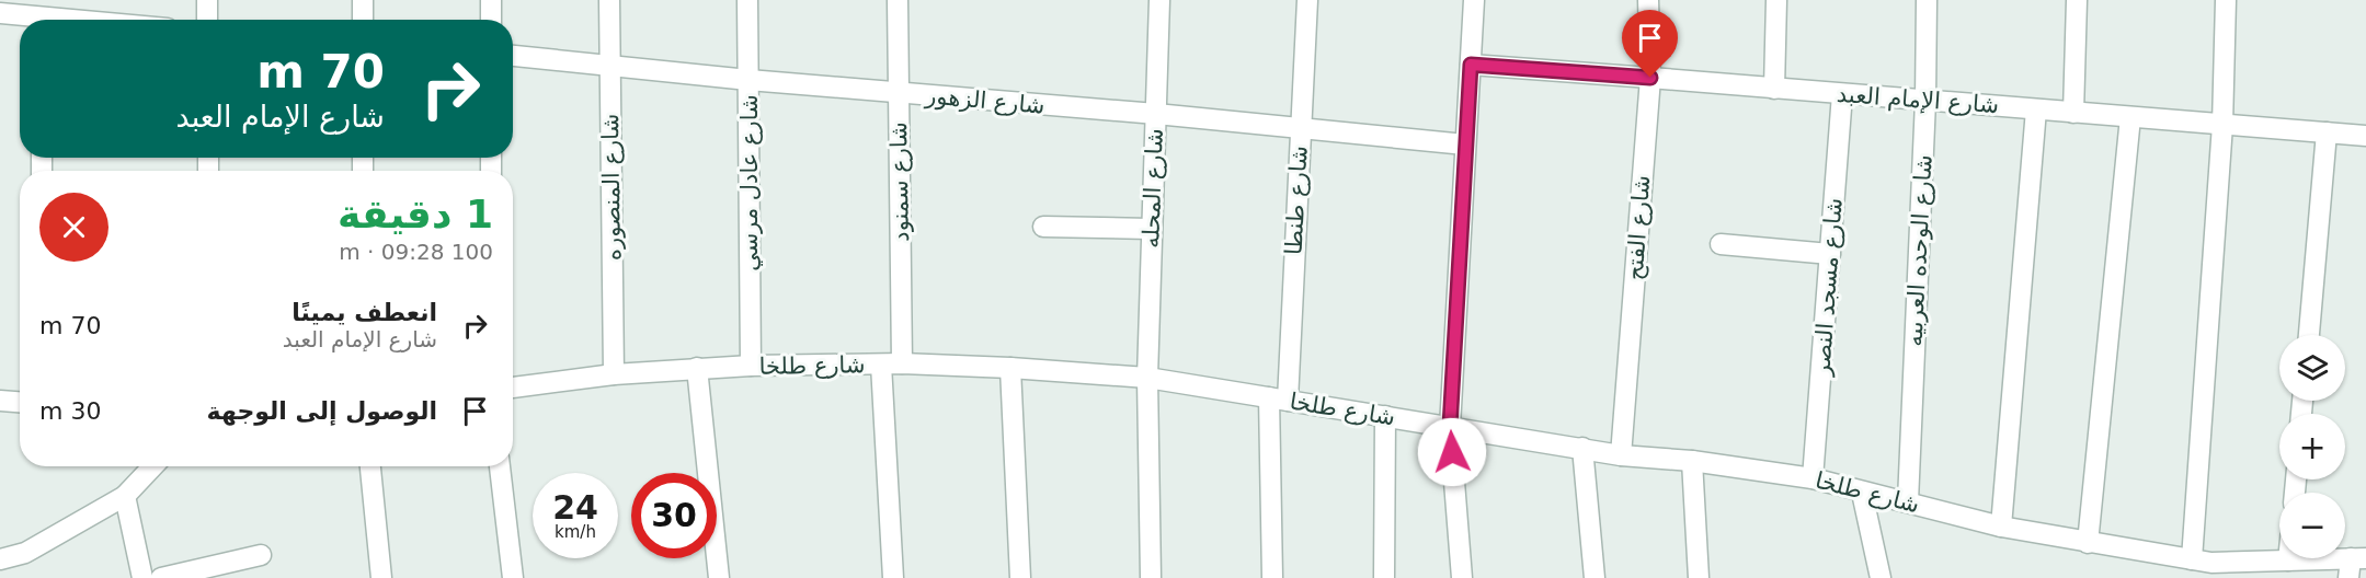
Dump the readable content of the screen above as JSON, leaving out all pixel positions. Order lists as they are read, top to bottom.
{
  "streets": {
    "street": [
      "شارع الإمام العبد",
      "شارع الزهور",
      "شارع سمنود",
      "شارع عادل مرسي",
      "شارع المنصوره",
      "شارع المحله",
      "شارع طنطا",
      "شارع الفتح",
      "شارع الوحده العربيه",
      "شارع مسجد النصر",
      "شارع طلخا"
    ]
  },
  "crossings": [
    ["شارع الإمام العبد", "شارع الفتح"],
    ["شارع الإمام العبد", "شارع الوحده العربيه"],
    ["شارع الإمام العبد", "شارع مسجد النصر"],
    ["شارع الزهور", "شارع سمنود"],
    ["شارع الزهور", "شارع عادل مرسي"],
    ["شارع الزهور", "شارع المنصوره"],
    ["شارع الزهور", "شارع المحله"],
    ["شارع الزهور", "شارع طنطا"],
    ["شارع سمنود", "شارع طلخا"],
    ["شارع عادل مرسي", "شارع طلخا"],
    ["شارع المنصوره", "شارع طلخا"],
    ["شارع المحله", "شارع طلخا"],
    ["شارع طنطا", "شارع طلخا"],
    ["شارع الفتح", "شارع طلخا"],
    ["شارع الوحده العربيه", "شارع طلخا"],
    ["شارع مسجد النصر", "شارع طلخا"]
  ],
  "page": {
    "turn": ["70 m", "شارع الإمام العبد"],
    "heading": ["1 دقيقة", "100 m · 09:28"],
    "list": [
      {
        "name": "انعطف يمينًا",
        "note": "شارع الإمام العبد",
        "value": "70 m"
      },
      {
        "name": "الوصول إلى الوجهة",
        "value": "30 m"
      }
    ],
    "map_buttons": ["+", "−"],
    "speed": "24 km/h",
    "limit": "30"
  }
}
